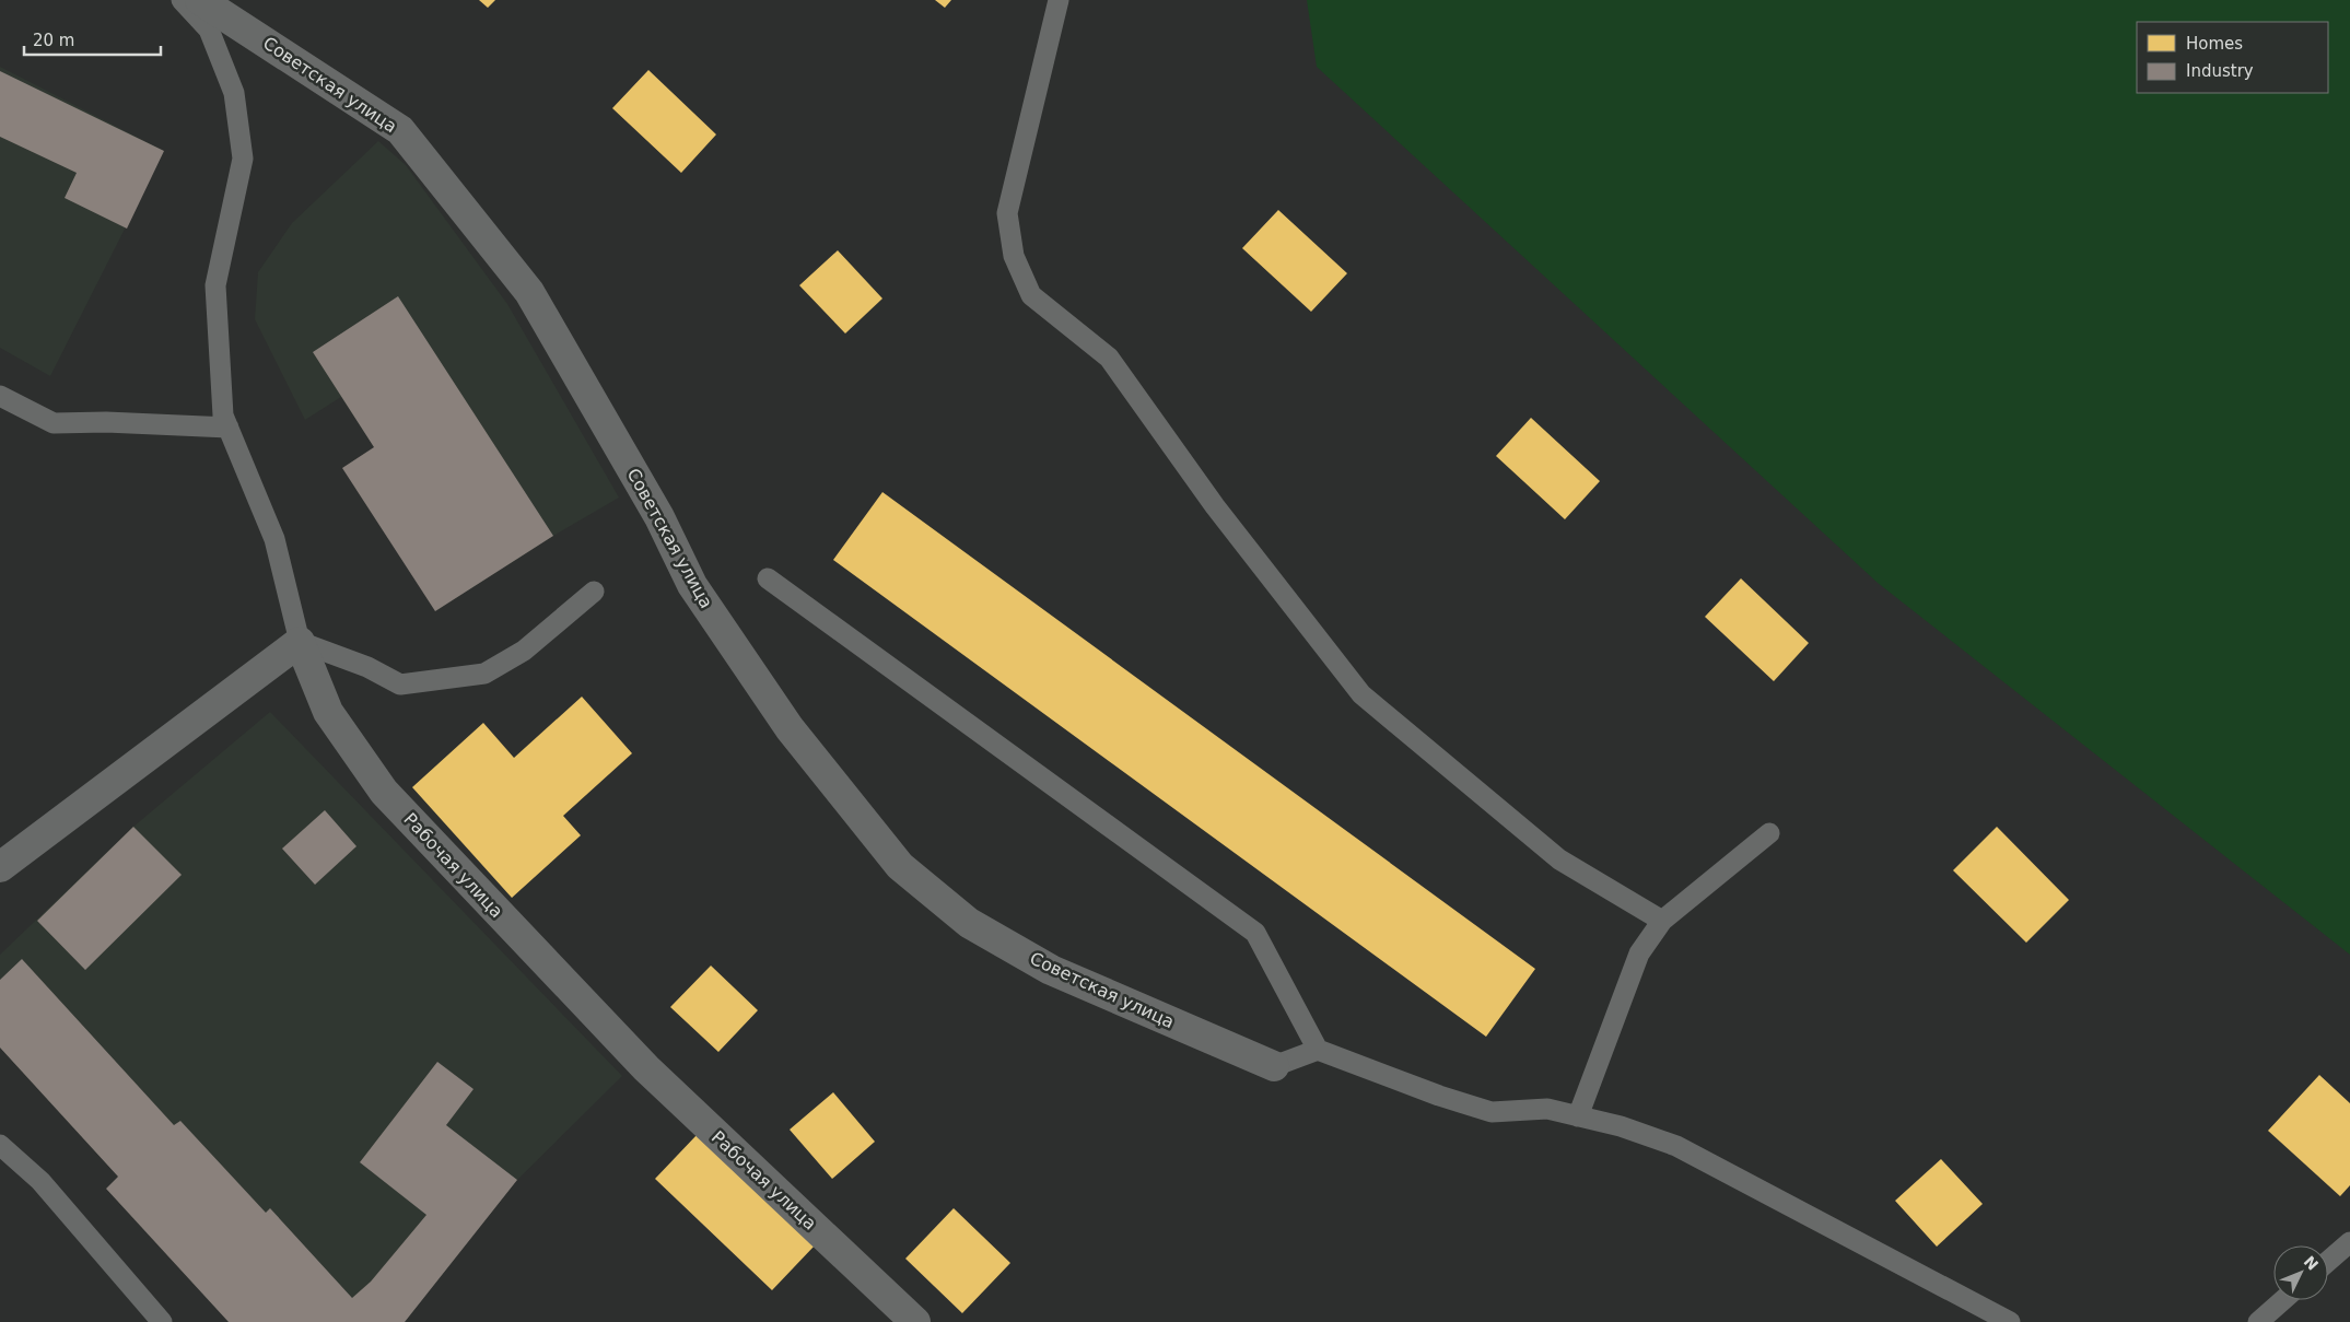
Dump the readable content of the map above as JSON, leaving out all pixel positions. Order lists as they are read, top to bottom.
{
  "streets": {
    "street": ["Советская улица", "Рабочая улица"]
  },
  "legend": ["Homes", "Industry"],
  "scale_bar": "20 m",
  "north": "top right"
}
